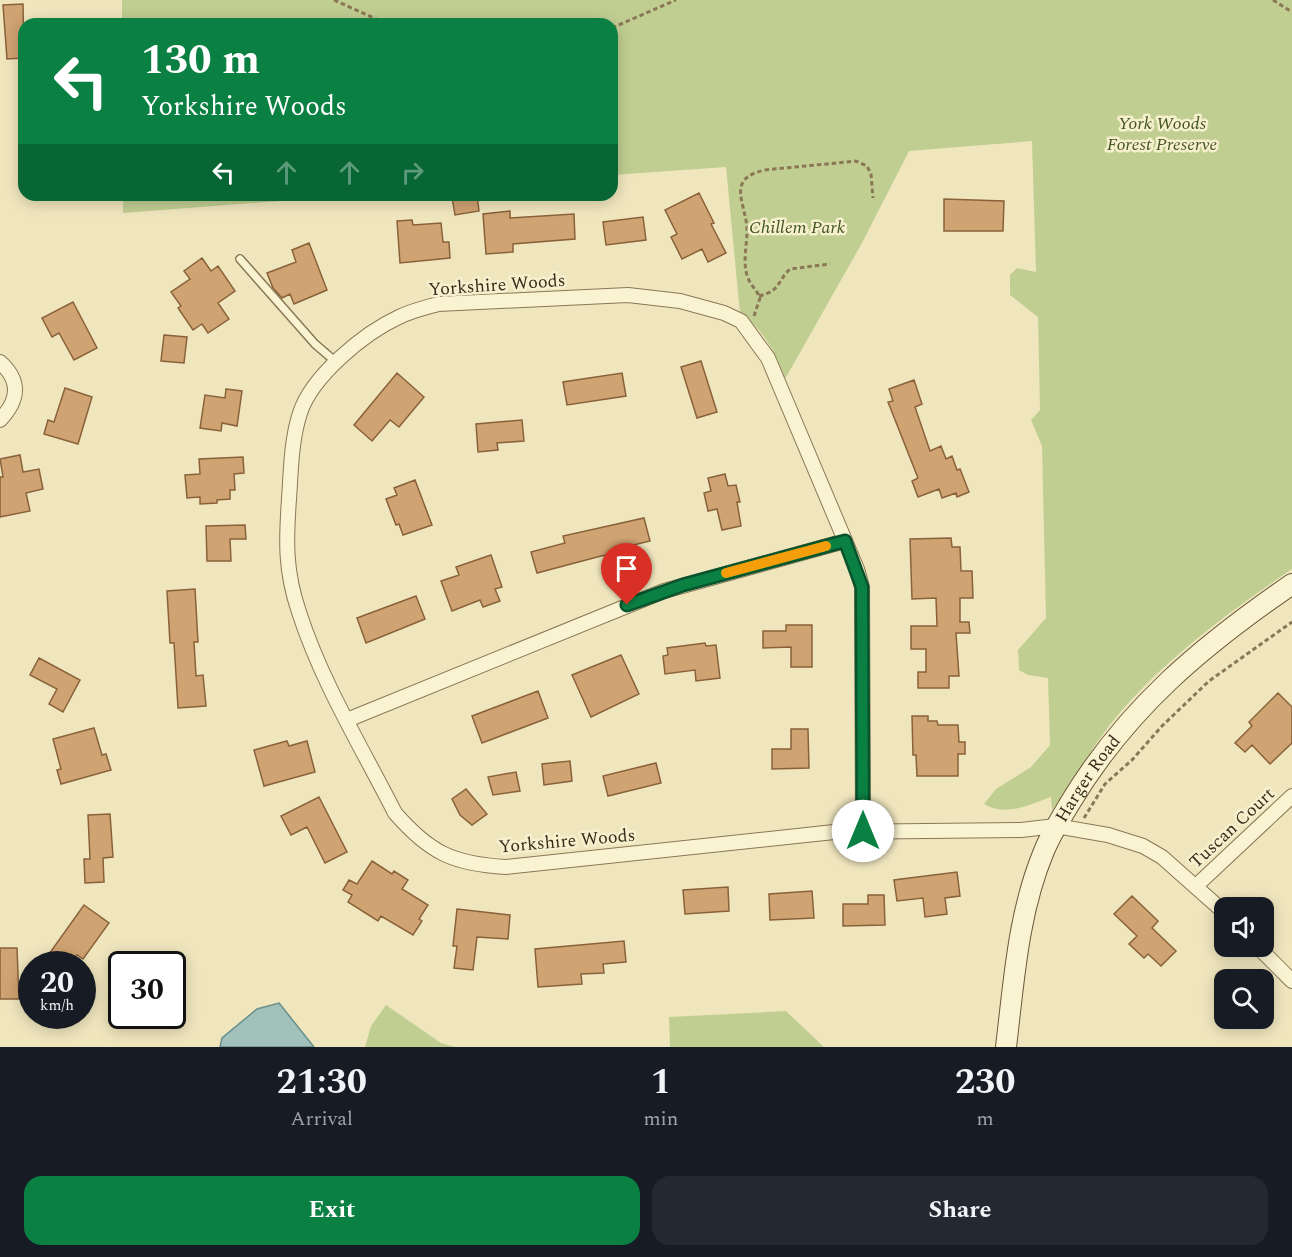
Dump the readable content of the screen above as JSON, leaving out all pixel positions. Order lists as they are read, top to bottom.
{
  "streets": {
    "street": ["Yorkshire Woods", "Harger Road", "Tuscan Court"]
  },
  "crossings": [
    ["Yorkshire Woods", "Harger Road"],
    ["Yorkshire Woods", "Tuscan Court"]
  ],
  "parks": ["York Woods Forest Preserve", "Chillem Park"],
  "page": {
    "turn": ["130 m", "Yorkshire Woods"],
    "speed": "20 km/h",
    "limit": "30",
    "eta": [
      "21:30",
      "Arrival",
      "1",
      "min",
      "230",
      "m"
    ],
    "buttons": ["Exit", "Share"]
  }
}
